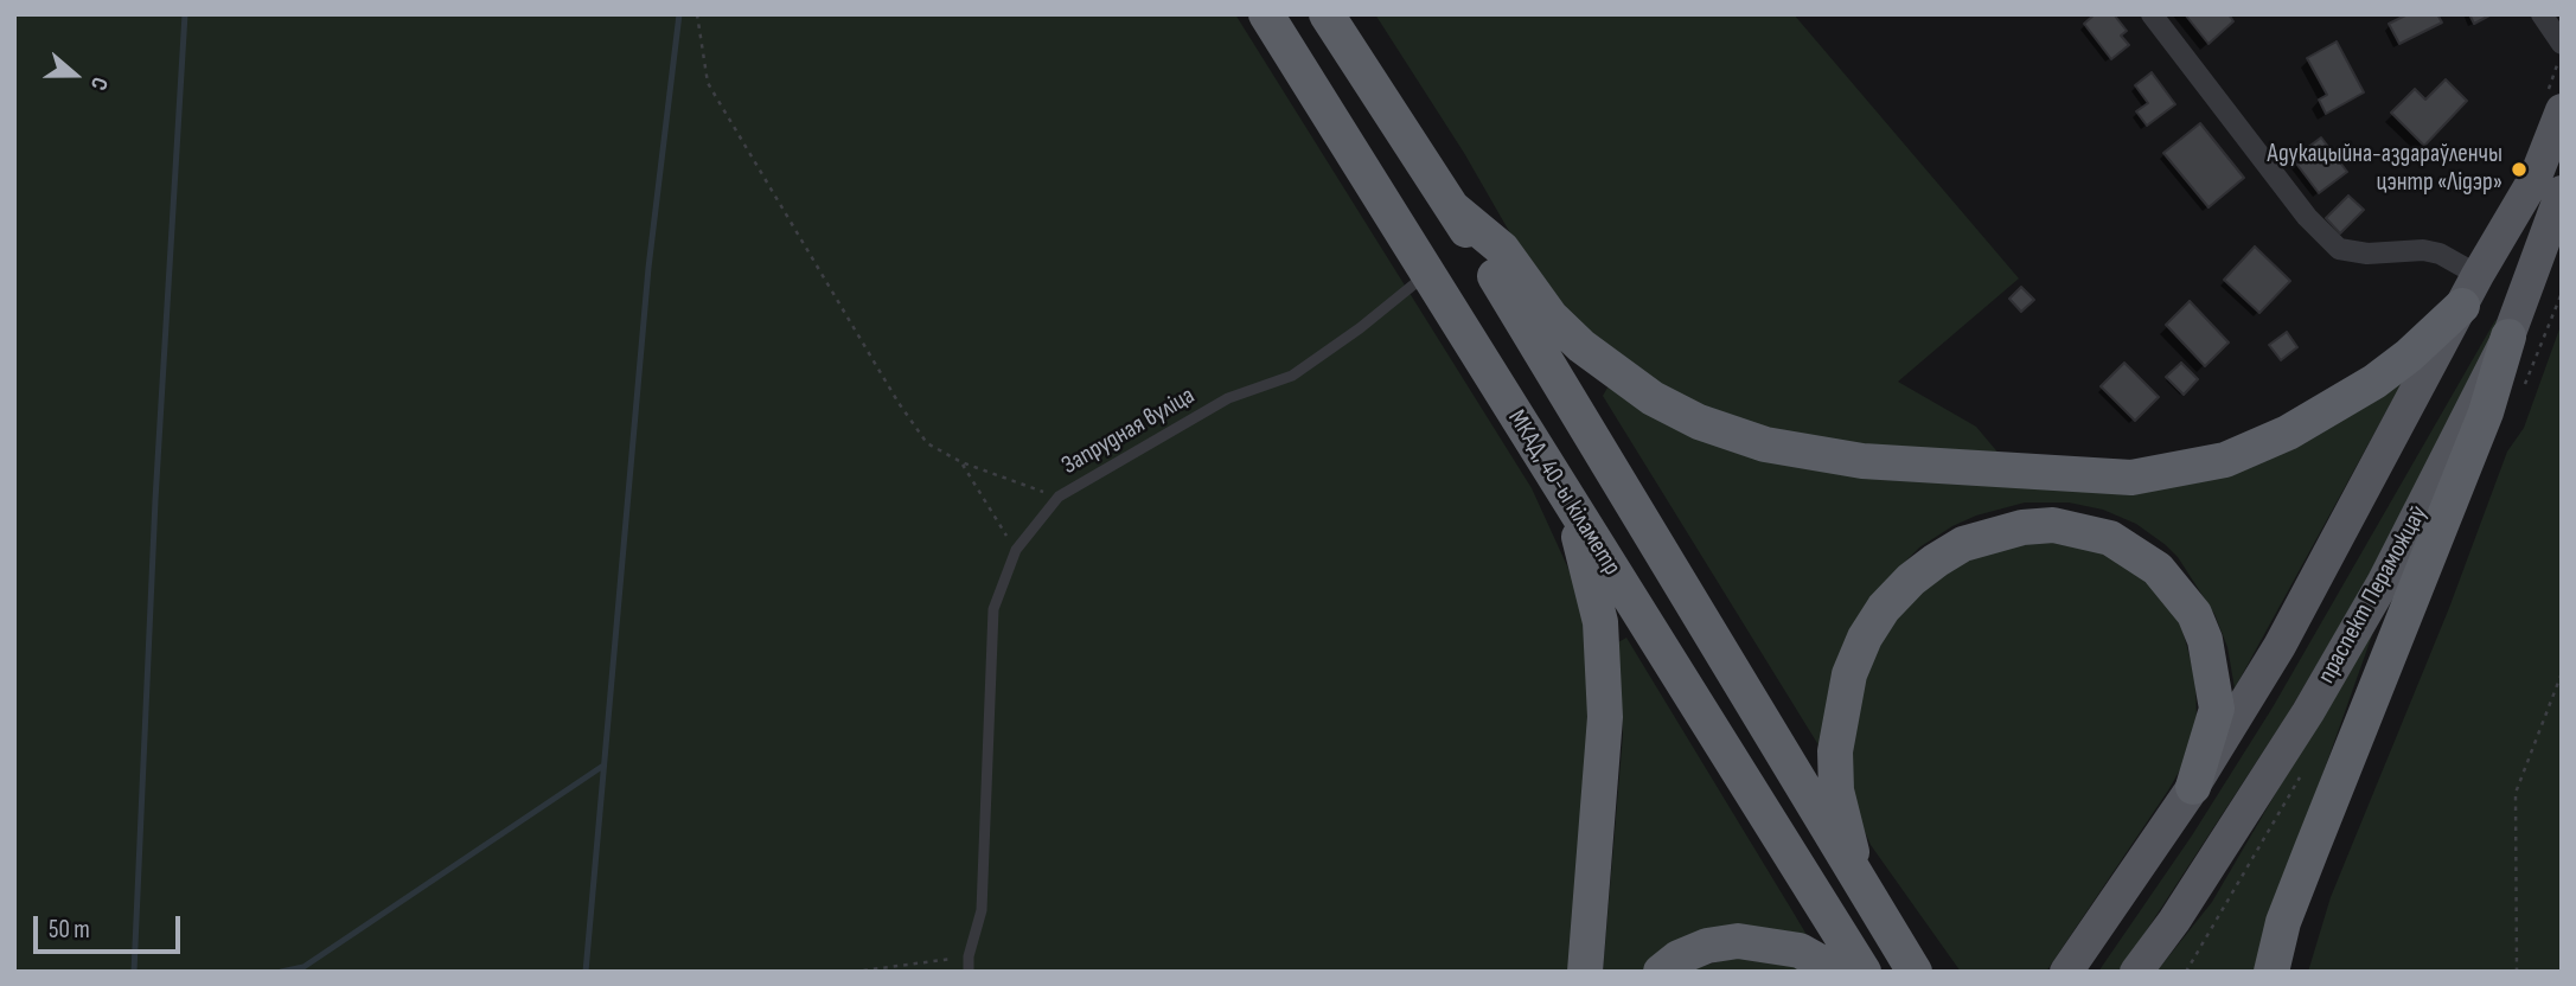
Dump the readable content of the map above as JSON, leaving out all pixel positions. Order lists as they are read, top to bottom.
{
  "streets": {
    "highway": ["МКАД, 40-ы кіламетр"],
    "main road": ["праспект Пераможцаў"],
    "lane": ["Запрудная вуліца"]
  },
  "crossings": [
    ["Запрудная вуліца", "МКАД, 40-ы кіламетр"]
  ],
  "places": ["Адукацыйна-аздараўленчы цэнтр «Лідэр»"],
  "scale_bar": "50 m",
  "north": "right"
}
